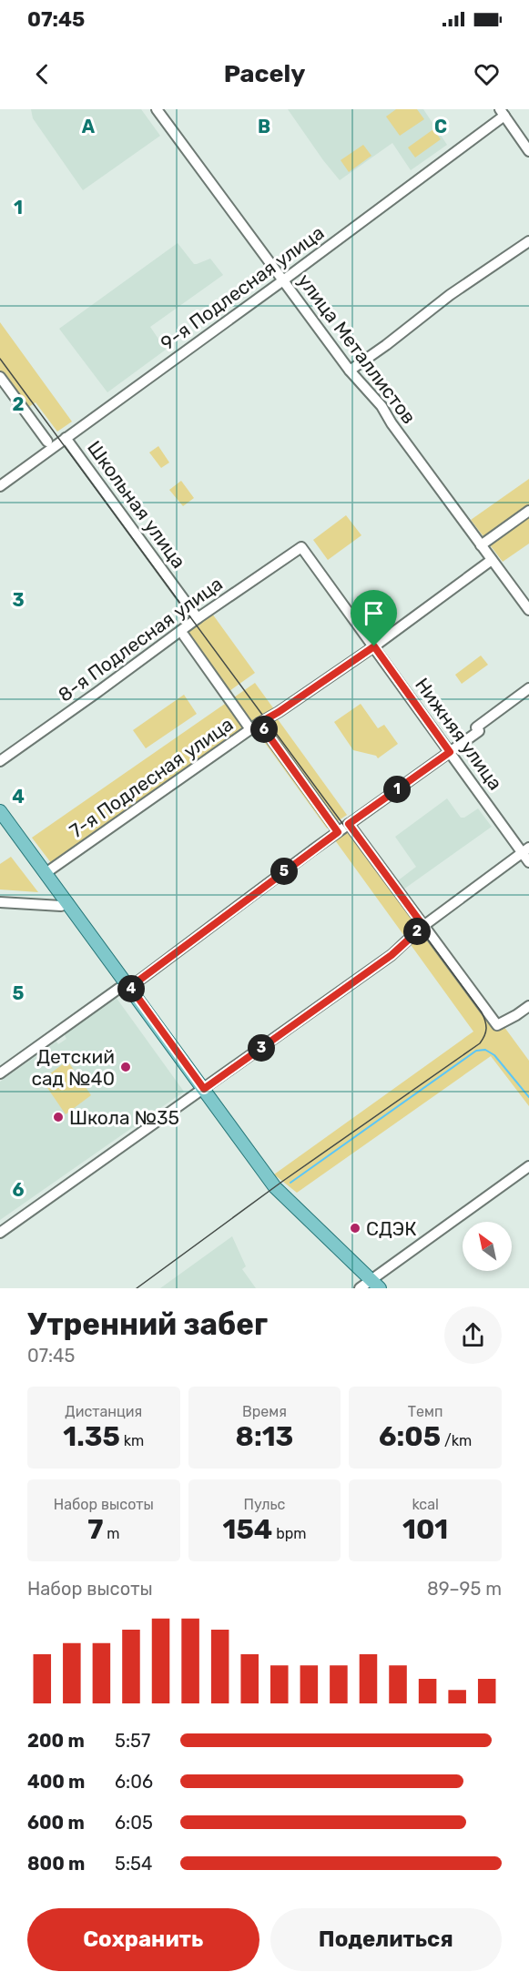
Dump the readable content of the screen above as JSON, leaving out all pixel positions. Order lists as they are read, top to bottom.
{
  "streets": {
    "street": [
      "9-я Подлесная улица",
      "улица Металлистов",
      "Школьная улица",
      "8-я Подлесная улица",
      "Нижняя улица",
      "7-я Подлесная улица"
    ]
  },
  "crossings": [
    ["9-я Подлесная улица", "улица Металлистов"],
    ["9-я Подлесная улица", "Школьная улица"],
    ["улица Металлистов", "7-я Подлесная улица"],
    ["Школьная улица", "8-я Подлесная улица"],
    ["8-я Подлесная улица", "Нижняя улица"],
    ["Нижняя улица", "7-я Подлесная улица"]
  ],
  "places": ["Детский сад №40", "Школа №35", "СДЭК"],
  "north": "top left",
  "page": {
    "status": "07:45",
    "header": "Pacely",
    "pins": [
      "6",
      "1",
      "5",
      "2",
      "4",
      "3"
    ],
    "heading": ["Утренний забег", "07:45"],
    "stats": [
      ["Дистанция", "1.35 km"],
      ["Время", "8:13"],
      ["Темп", "6:05 /km"],
      ["Набор высоты", "7 m"],
      ["Пульс", "154 bpm"],
      ["kcal", "101"]
    ],
    "chart": ["Набор высоты", "89–95 m"],
    "list": [
      {
        "name": "200 m",
        "note": "5:57"
      },
      {
        "name": "400 m",
        "note": "6:06"
      },
      {
        "name": "600 m",
        "note": "6:05"
      },
      {
        "name": "800 m",
        "note": "5:54"
      }
    ],
    "buttons": ["Сохранить", "Поделиться"]
  },
  "grid": {
    "columns": ["A", "B", "C"],
    "rows": [
      "1",
      "2",
      "3",
      "4",
      "5",
      "6"
    ]
  }
}
